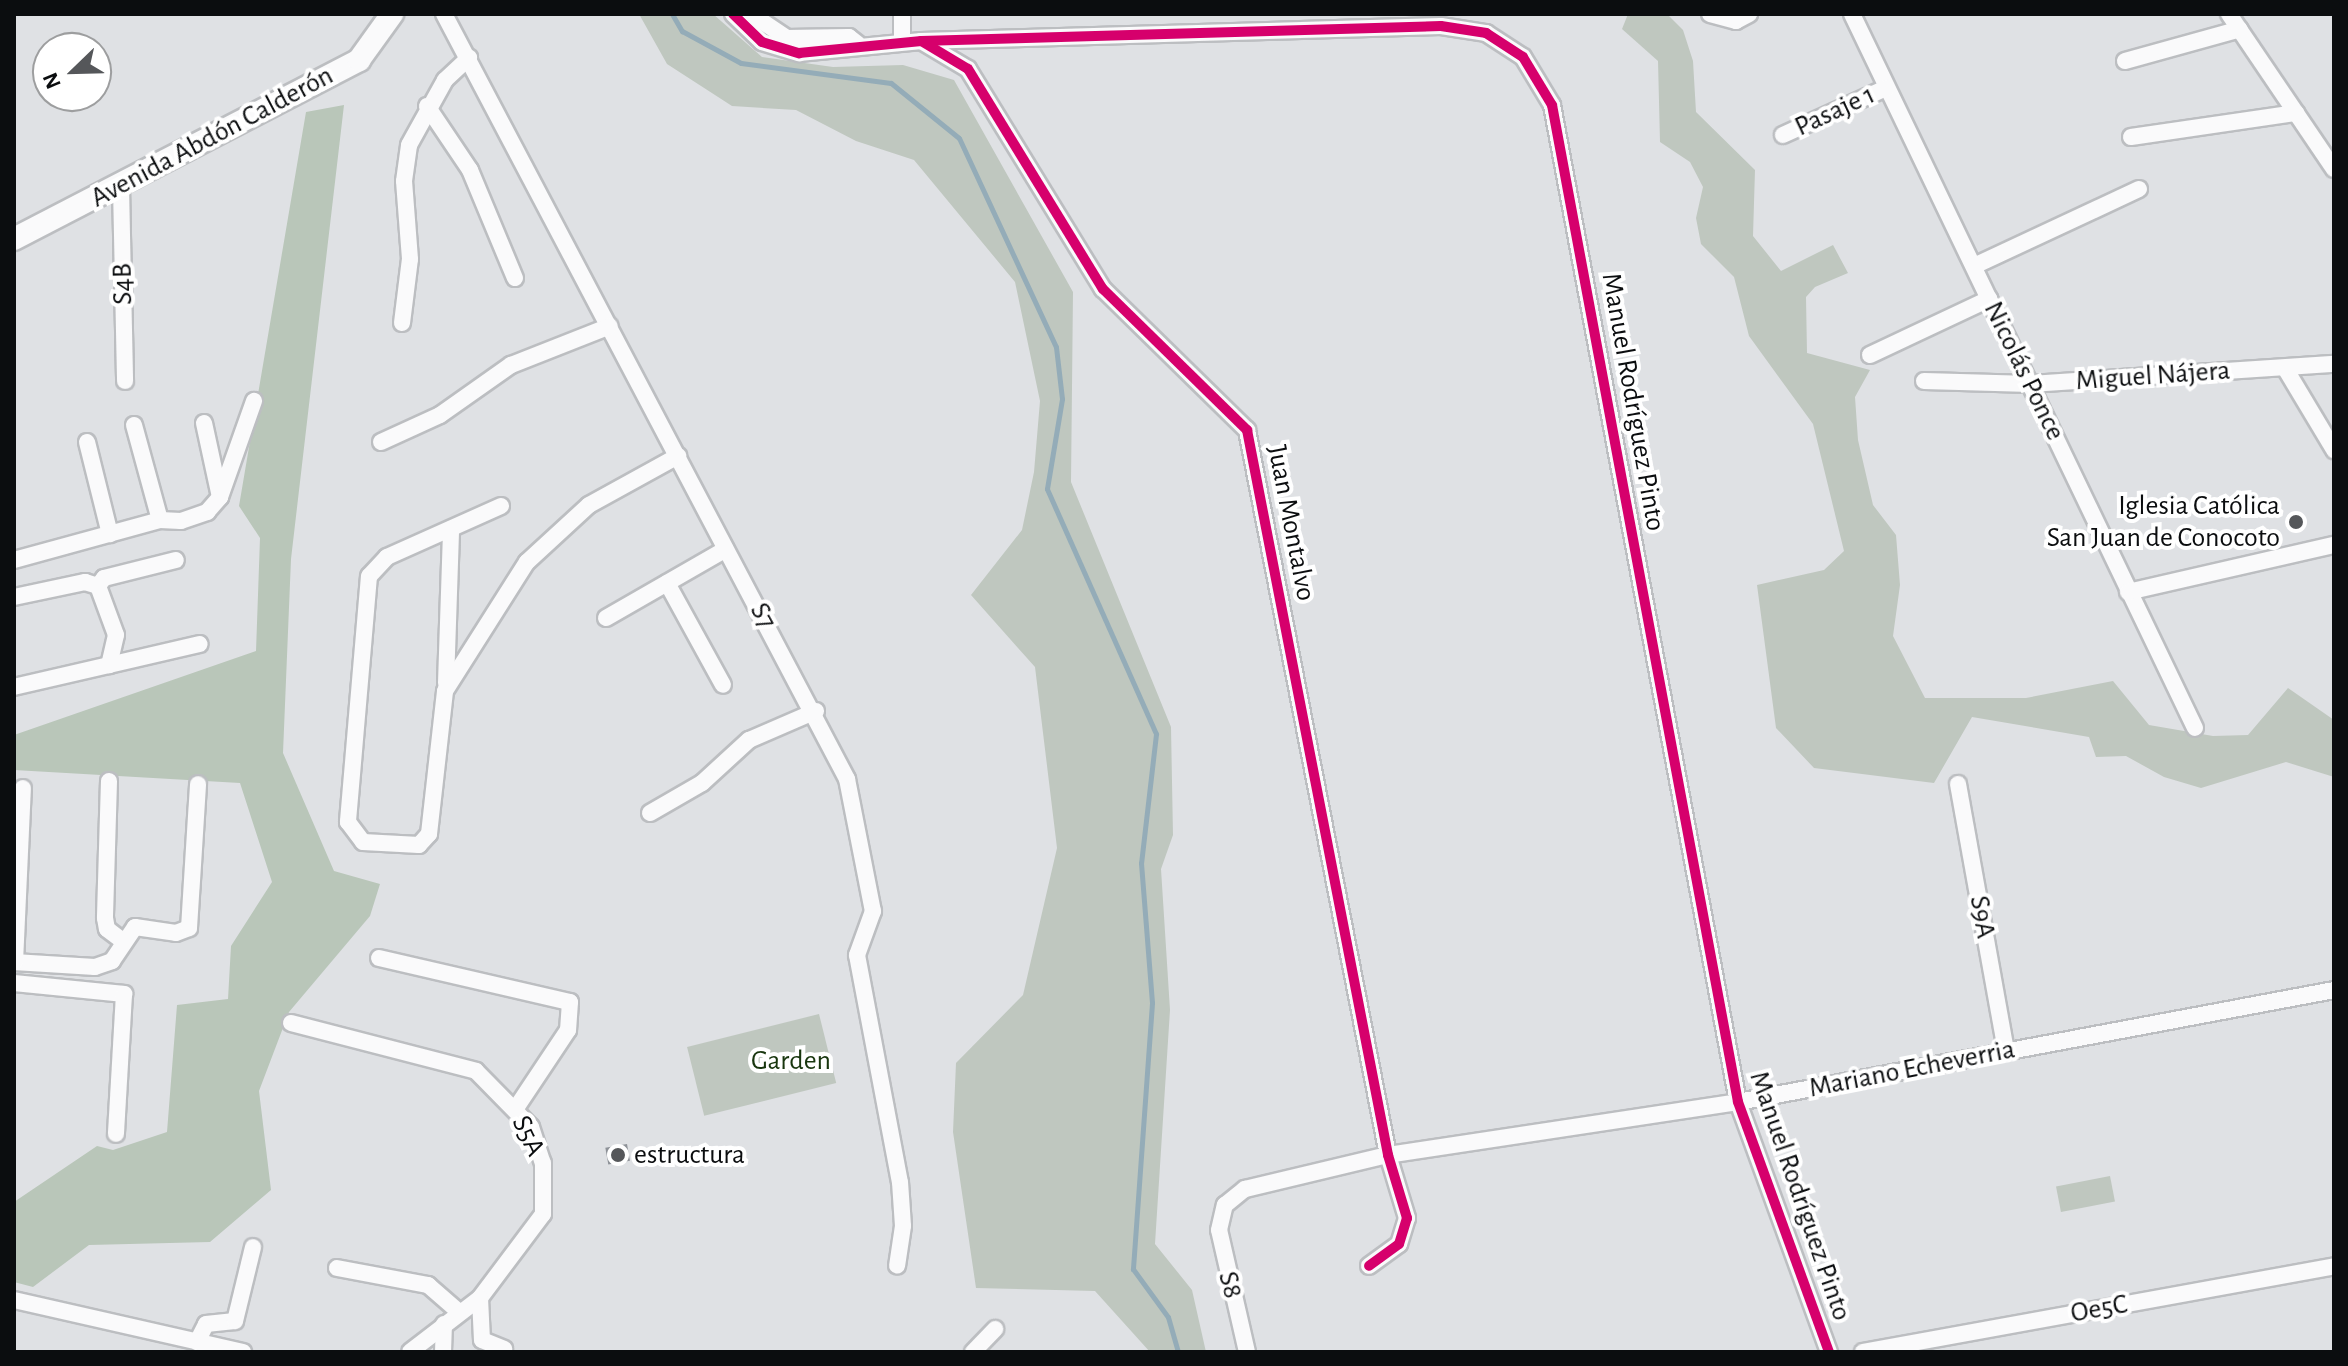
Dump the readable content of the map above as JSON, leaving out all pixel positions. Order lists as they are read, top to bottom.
{
  "streets": {
    "street": [
      "Pasaje 1",
      "Avenida Abdón Calderón",
      "S4B",
      "Nicolás Ponce",
      "Miguel Nájera",
      "Manuel Rodríguez Pinto",
      "Juan Montalvo",
      "S7",
      "S9A",
      "Mariano Echeverria",
      "S5A",
      "S8",
      "Oe5C"
    ]
  },
  "crossings": [
    ["Pasaje 1", "Nicolás Ponce"],
    ["Avenida Abdón Calderón", "S4B"],
    ["Nicolás Ponce", "Miguel Nájera"],
    ["Manuel Rodríguez Pinto", "Juan Montalvo"],
    ["Manuel Rodríguez Pinto", "Mariano Echeverria"],
    ["Juan Montalvo", "Mariano Echeverria"],
    ["S9A", "Mariano Echeverria"],
    ["Mariano Echeverria", "S8"]
  ],
  "parks": ["Garden"],
  "places": ["Iglesia Católica San Juan de Conocoto", "estructura"],
  "north": "bottom left"
}
